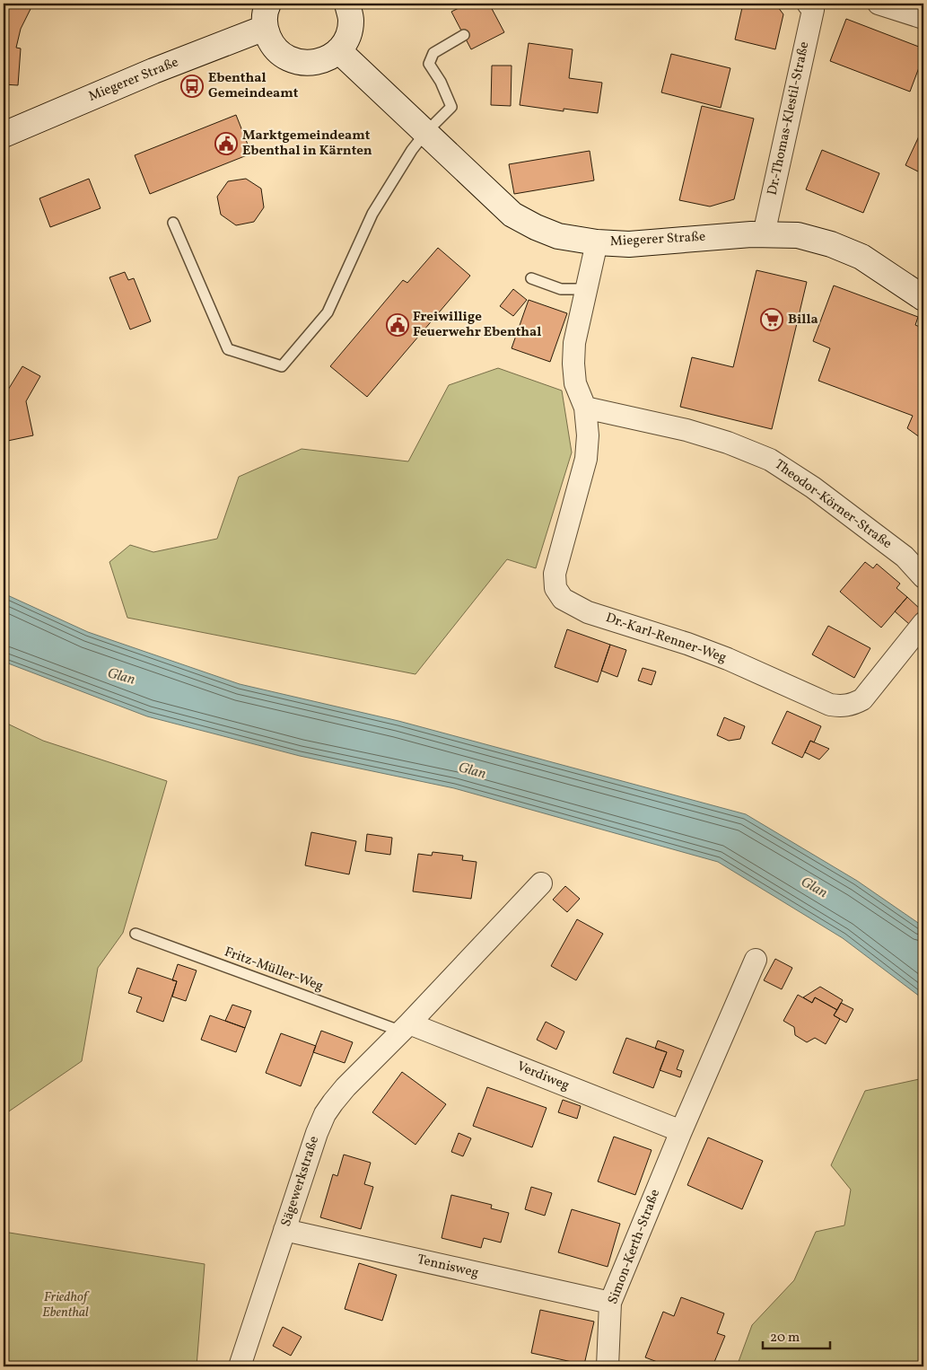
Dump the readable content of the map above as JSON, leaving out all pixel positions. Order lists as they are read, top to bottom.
{
  "streets": {
    "main road": ["Miegerer Straße"],
    "street": [
      "Dr.-Thomas-Klestil-Straße",
      "Theodor-Körner-Straße",
      "Dr.-Karl-Renner-Weg",
      "Verdiweg",
      "Sägewerkstraße",
      "Simon-Kerth-Straße",
      "Tennisweg"
    ],
    "lane": ["Fritz-Müller-Weg"]
  },
  "crossings": [
    ["Miegerer Straße", "Dr.-Thomas-Klestil-Straße"],
    ["Theodor-Körner-Straße", "Dr.-Karl-Renner-Weg"],
    ["Fritz-Müller-Weg", "Verdiweg"],
    ["Fritz-Müller-Weg", "Sägewerkstraße"],
    ["Verdiweg", "Sägewerkstraße"],
    ["Verdiweg", "Simon-Kerth-Straße"],
    ["Sägewerkstraße", "Tennisweg"],
    ["Simon-Kerth-Straße", "Tennisweg"]
  ],
  "water": ["Glan"],
  "parks": ["Friedhof Ebenthal"],
  "places": {
    "bus stop": ["Ebenthal Gemeindeamt"],
    "public building": ["Marktgemeindeamt Ebenthal in Kärnten", "Freiwillige Feuerwehr Ebenthal"],
    "supermarket": ["Billa"]
  },
  "scale_bar": "20 m"
}
